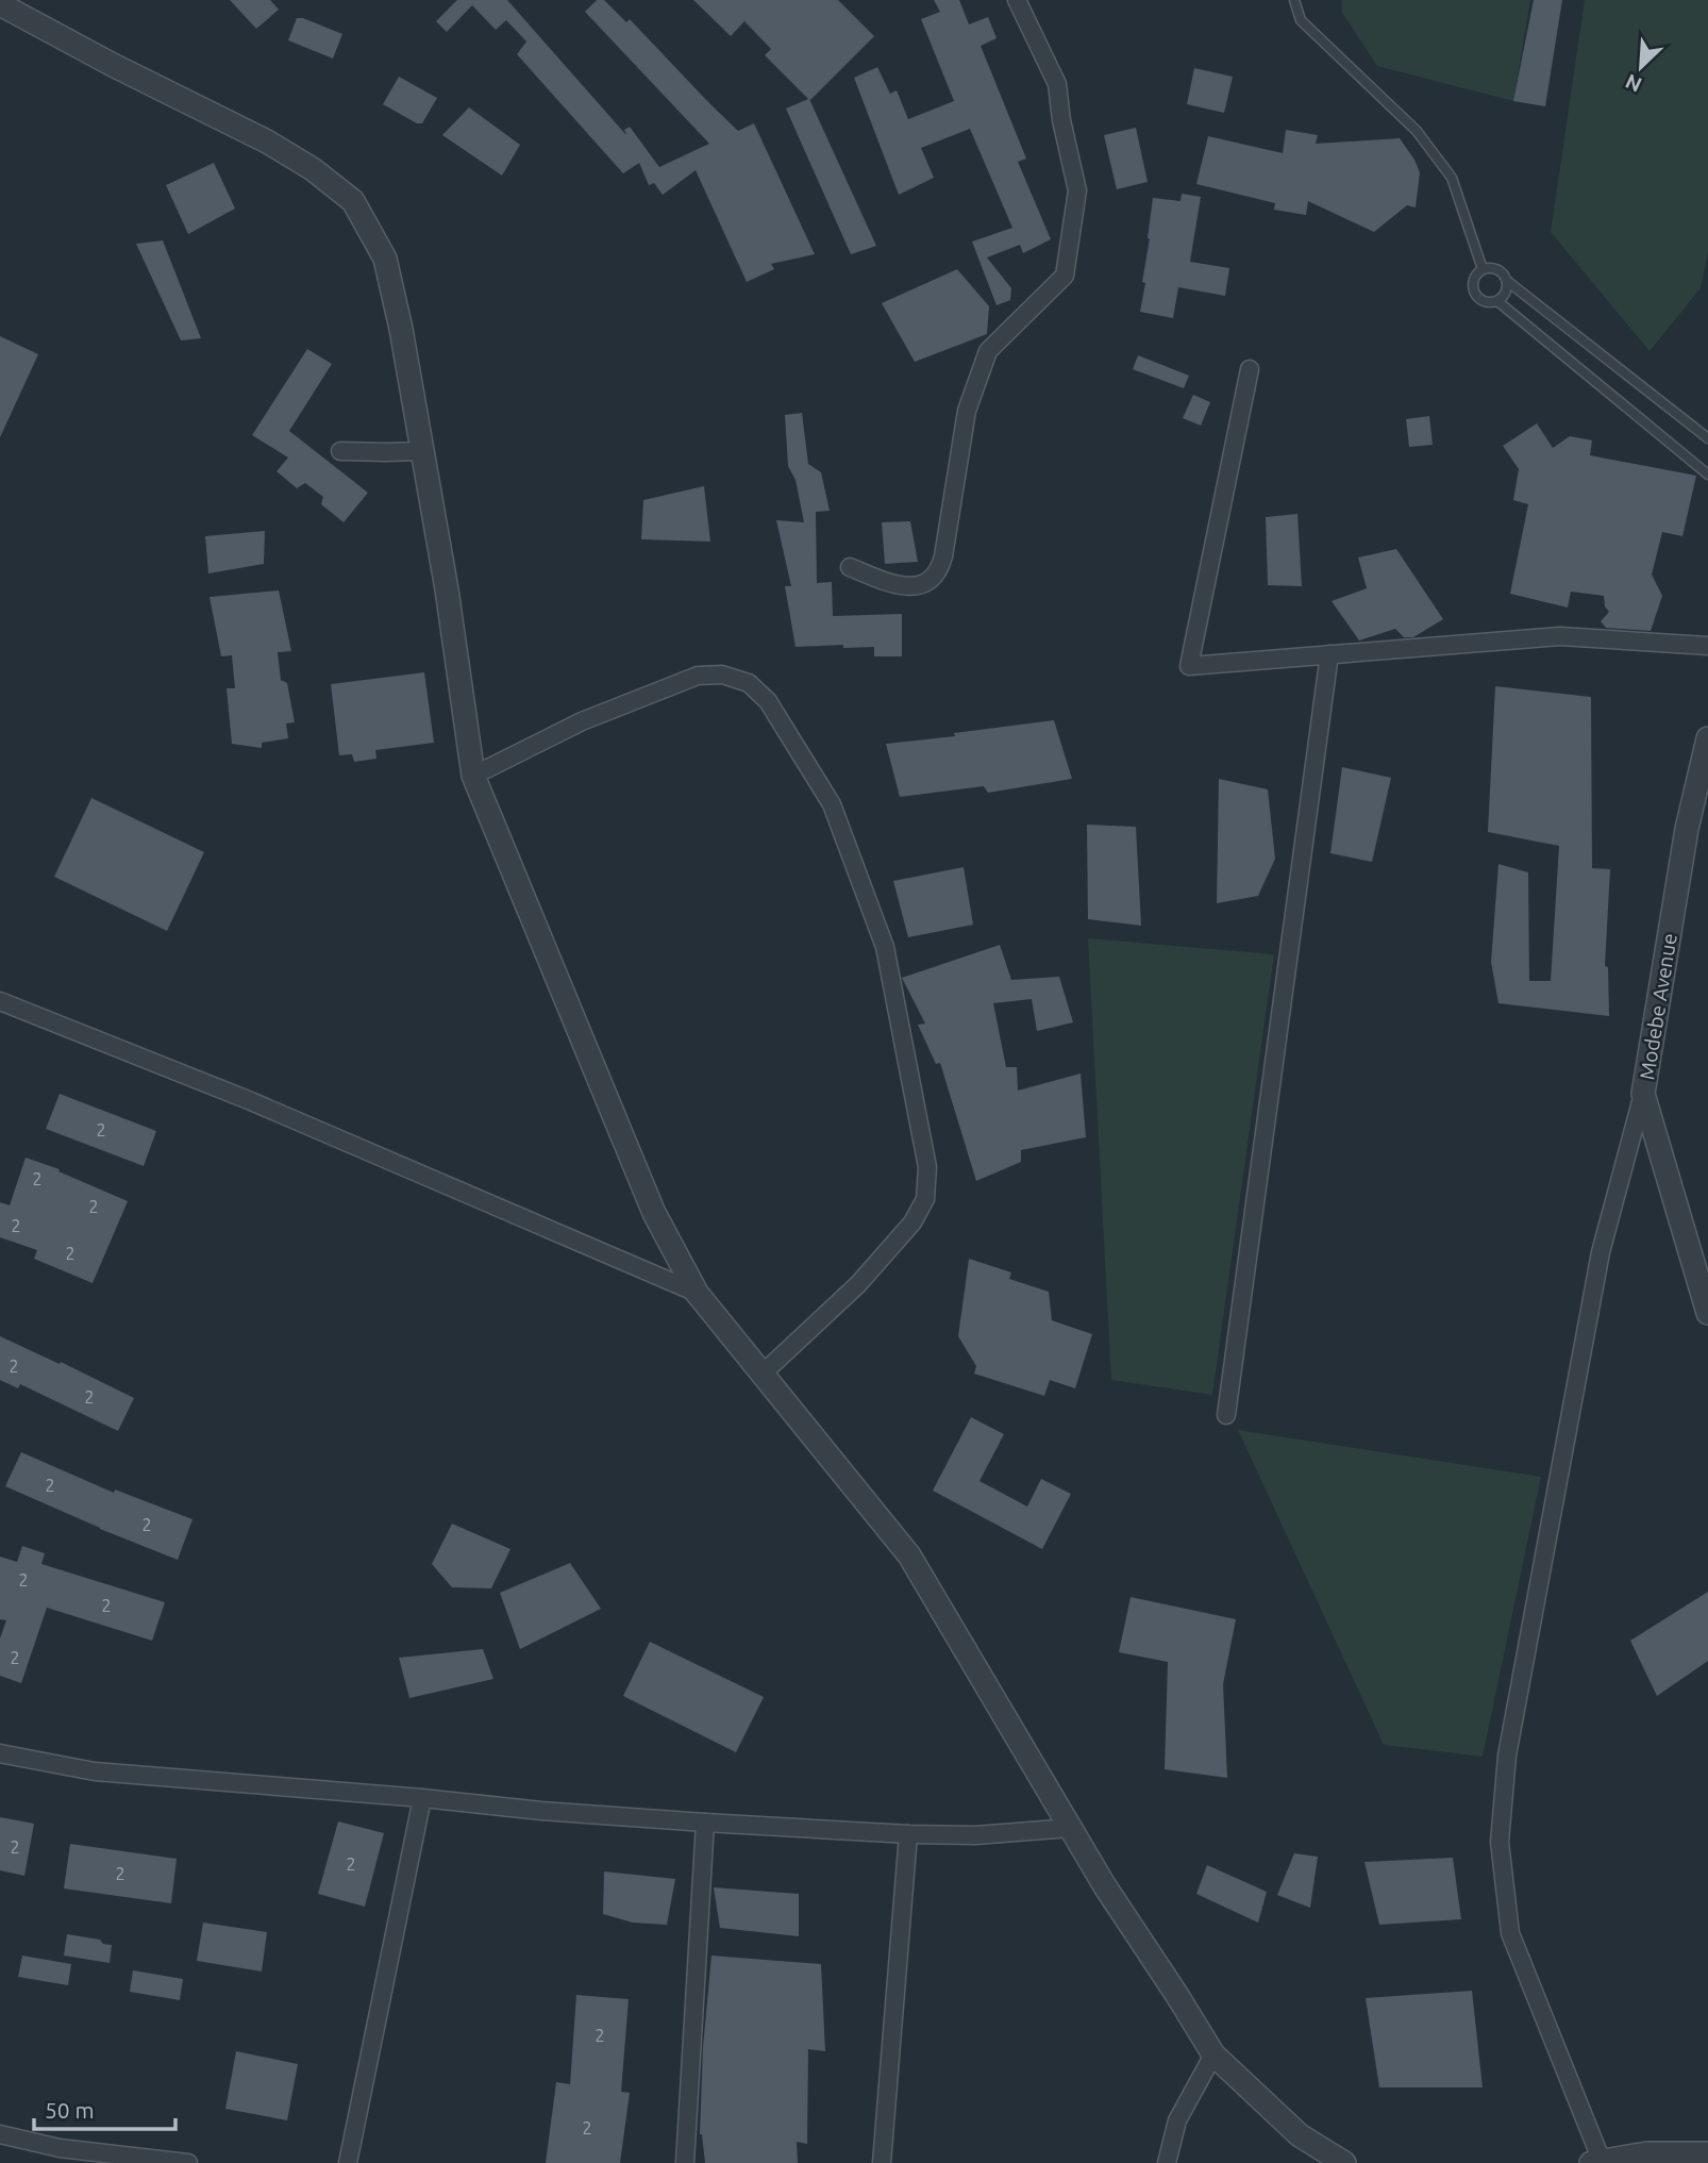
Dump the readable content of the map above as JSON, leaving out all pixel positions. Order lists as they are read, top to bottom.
{
  "streets": {
    "street": ["Modebe Avenue"]
  },
  "house_numbers": [
    "2",
    "2",
    "2",
    "2",
    "2",
    "2",
    "2",
    "2",
    "2",
    "2",
    "2",
    "2",
    "2",
    "2",
    "2",
    "2",
    "2"
  ],
  "scale_bar": "50 m",
  "north": "bottom left"
}
